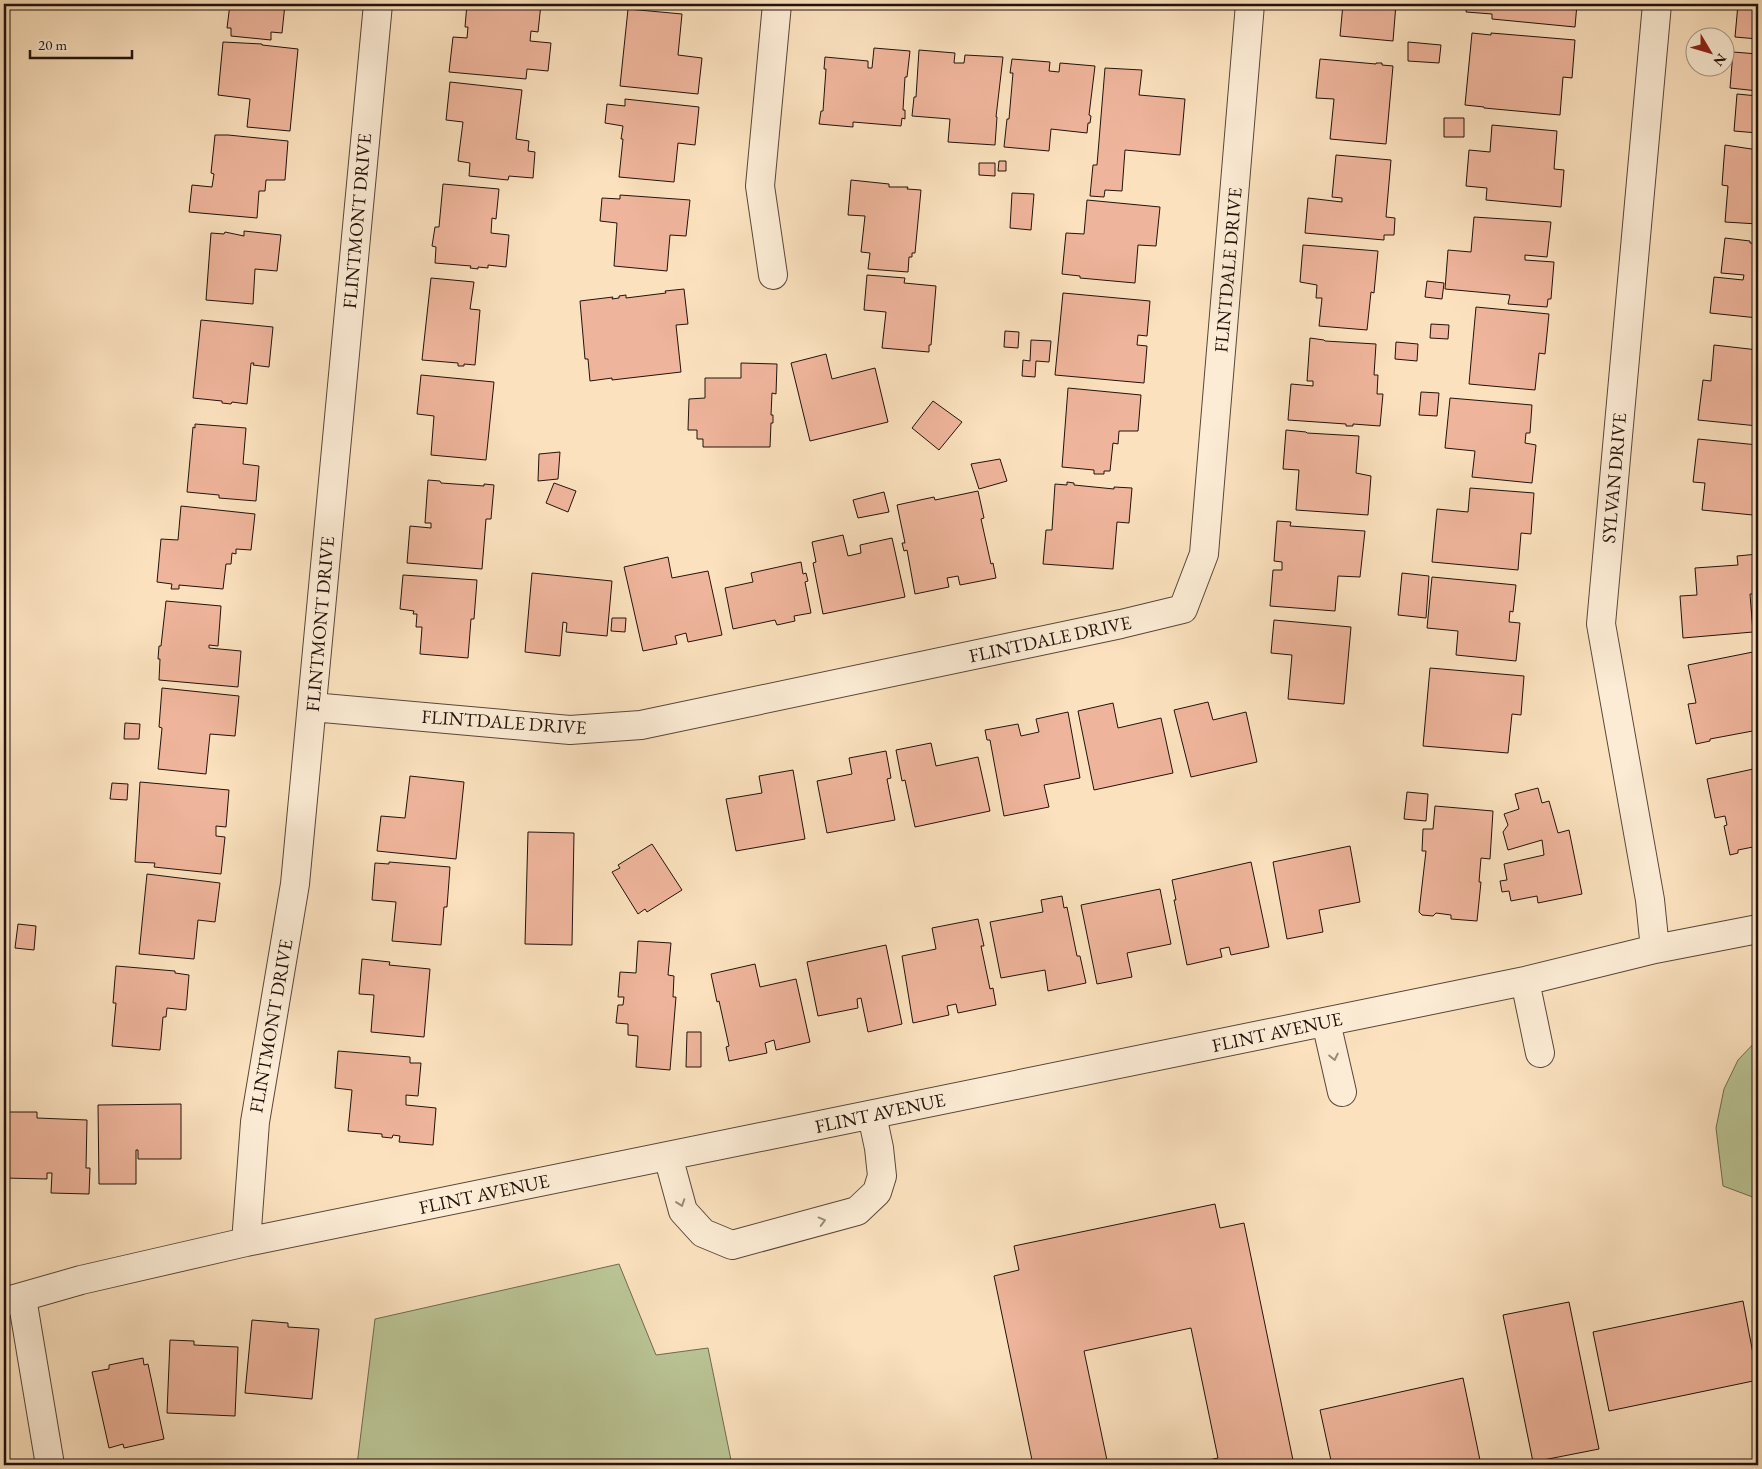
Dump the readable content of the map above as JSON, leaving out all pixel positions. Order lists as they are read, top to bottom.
{
  "streets": {
    "street": [
      "FLINTMONT DRIVE",
      "FLINTDALE DRIVE",
      "SYLVAN DRIVE",
      "FLINT AVENUE"
    ]
  },
  "crossings": [
    ["FLINTMONT DRIVE", "FLINTDALE DRIVE"],
    ["FLINTMONT DRIVE", "FLINT AVENUE"],
    ["SYLVAN DRIVE", "FLINT AVENUE"]
  ],
  "scale_bar": "20 m",
  "north": "bottom right"
}
